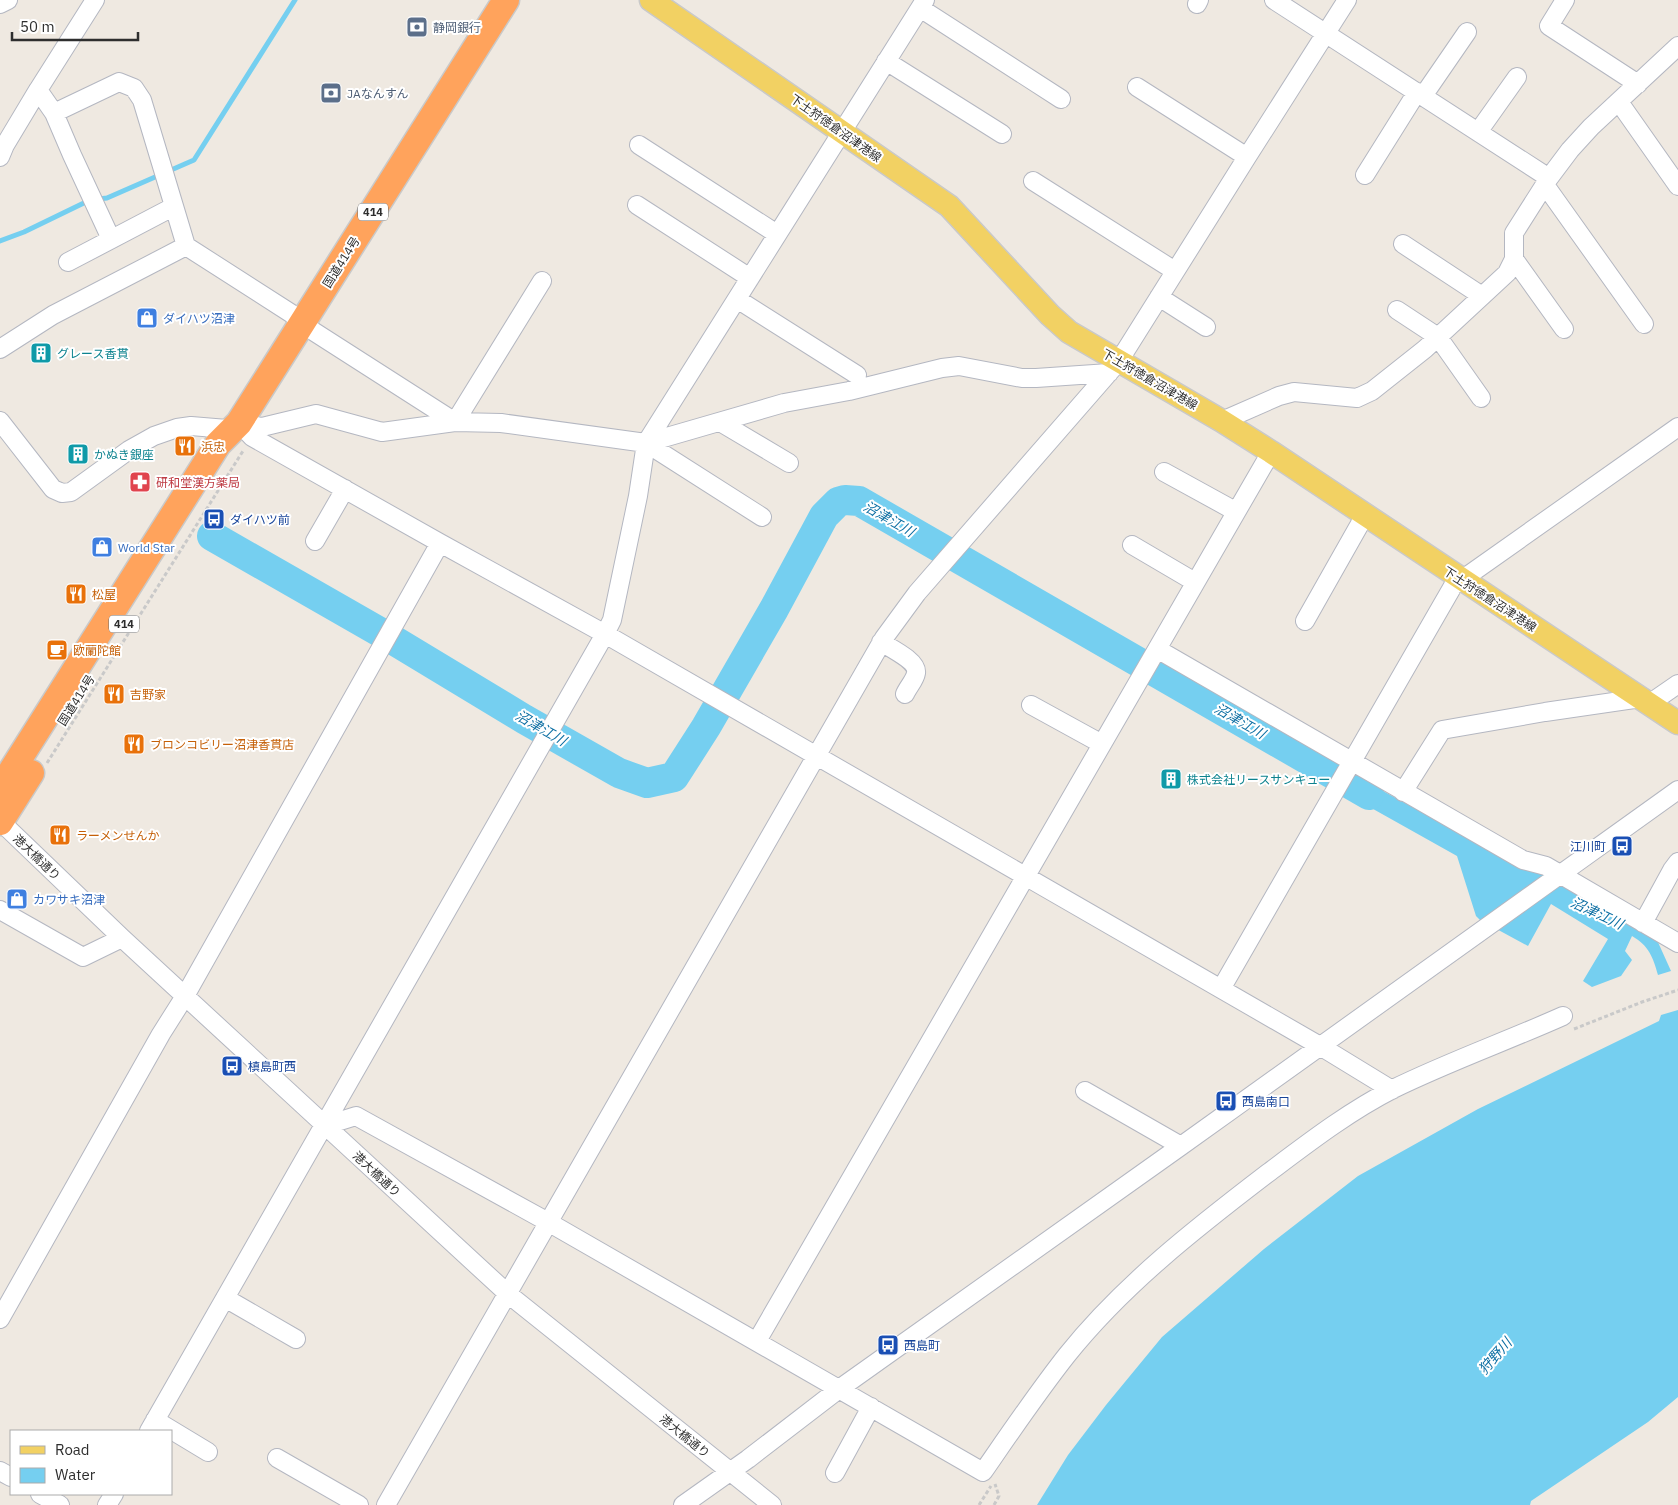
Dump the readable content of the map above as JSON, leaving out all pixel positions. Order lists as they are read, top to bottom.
{
  "streets": {
    "highway": ["414", "国道414号"],
    "main road": ["下土狩徳倉沼津港線"],
    "street": ["港大橋通り"]
  },
  "crossings": [
    ["国道414号", "港大橋通り"]
  ],
  "water": ["沼津江川", "狩野川"],
  "places": {
    "bank": ["静岡銀行", "JAなんすん"],
    "shop": ["ダイハツ沼津", "World Star", "カワサキ沼津"],
    "building": ["グレース香貫", "かぬき銀座", "株式会社リースサンキュー"],
    "restaurant": [
      "浜忠",
      "松屋",
      "吉野家",
      "ブロンコビリー沼津香貫店",
      "ラーメンせんか"
    ],
    "pharmacy": ["研和堂漢方薬局"],
    "bus stop": [
      "ダイハツ前",
      "江川町",
      "槙島町西",
      "西島南口",
      "西島町"
    ],
    "cafe": ["欧蘭陀館"]
  },
  "legend": ["Road", "Water"],
  "scale_bar": "50 m"
}
